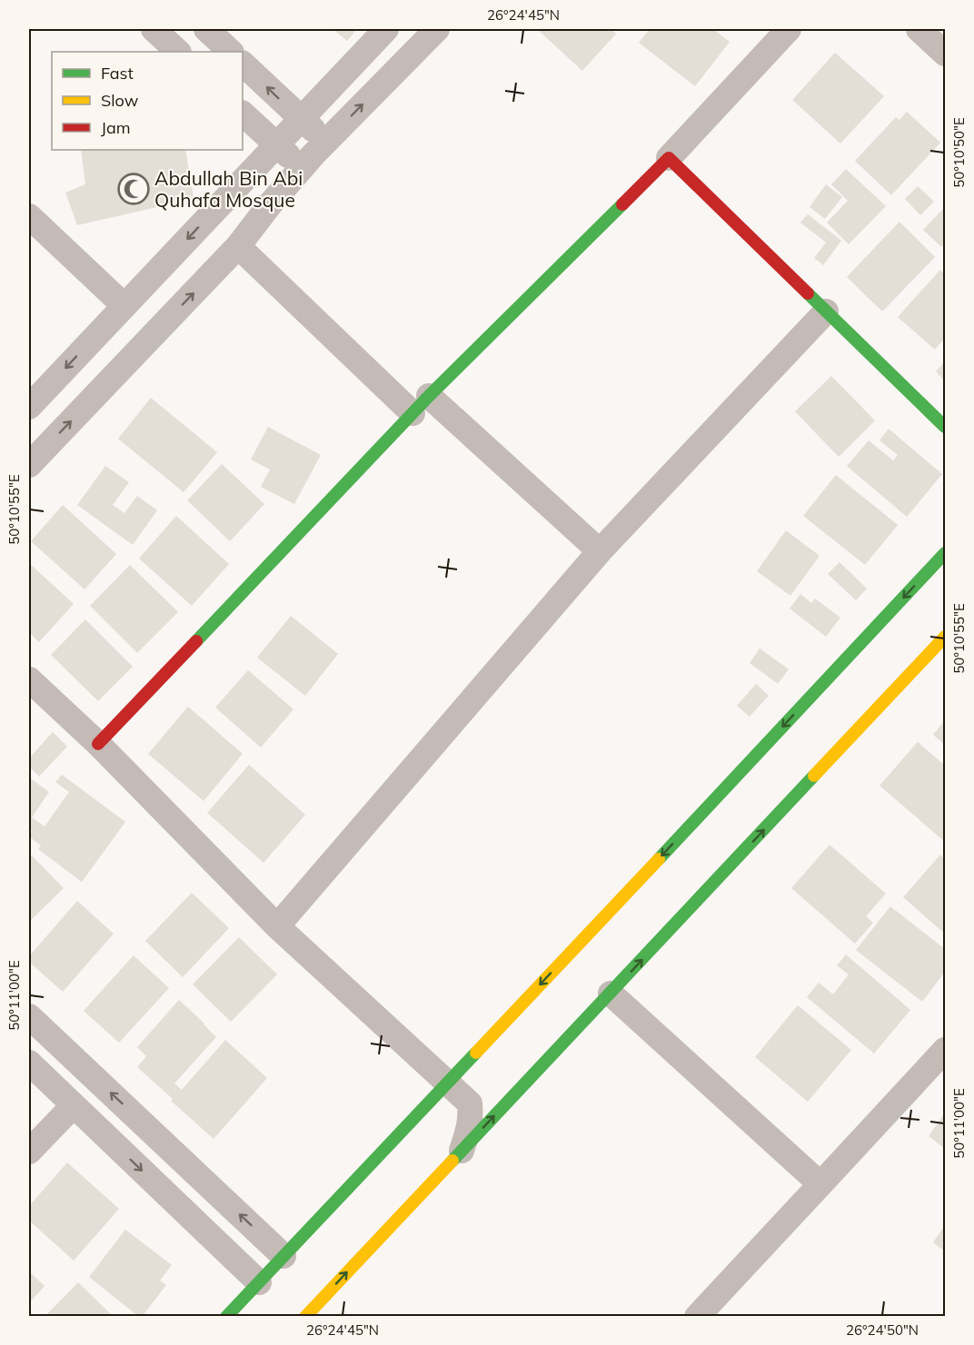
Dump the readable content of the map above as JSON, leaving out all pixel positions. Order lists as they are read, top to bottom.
{
  "places": {
    "mosque": ["Abdullah Bin Abi Quhafa Mosque"]
  },
  "legend": ["Fast", "Slow", "Jam"],
  "coordinates": [
    "26°24'45\"N",
    "50°10'50\"E",
    "50°10'55\"E",
    "50°11'00\"E",
    "26°24'50\"N"
  ]
}
